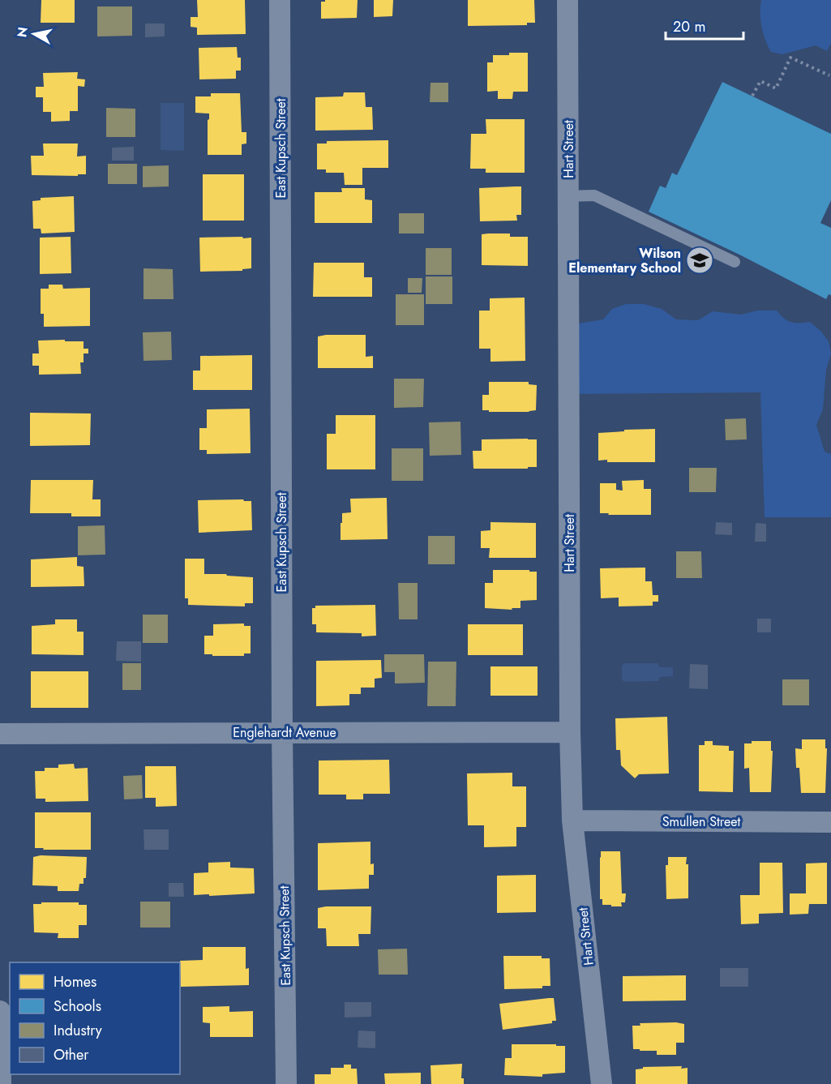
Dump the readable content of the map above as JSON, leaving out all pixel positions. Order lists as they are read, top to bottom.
{
  "streets": {
    "street": [
      "East Kupsch Street",
      "Hart Street",
      "Englehardt Avenue",
      "Smullen Street"
    ]
  },
  "crossings": [
    ["East Kupsch Street", "Englehardt Avenue"],
    ["Hart Street", "Englehardt Avenue"],
    ["Hart Street", "Smullen Street"]
  ],
  "places": {
    "school or university": ["Wilson Elementary School"]
  },
  "legend": [
    "Homes",
    "Schools",
    "Industry",
    "Other"
  ],
  "scale_bar": "20 m",
  "north": "left"
}
